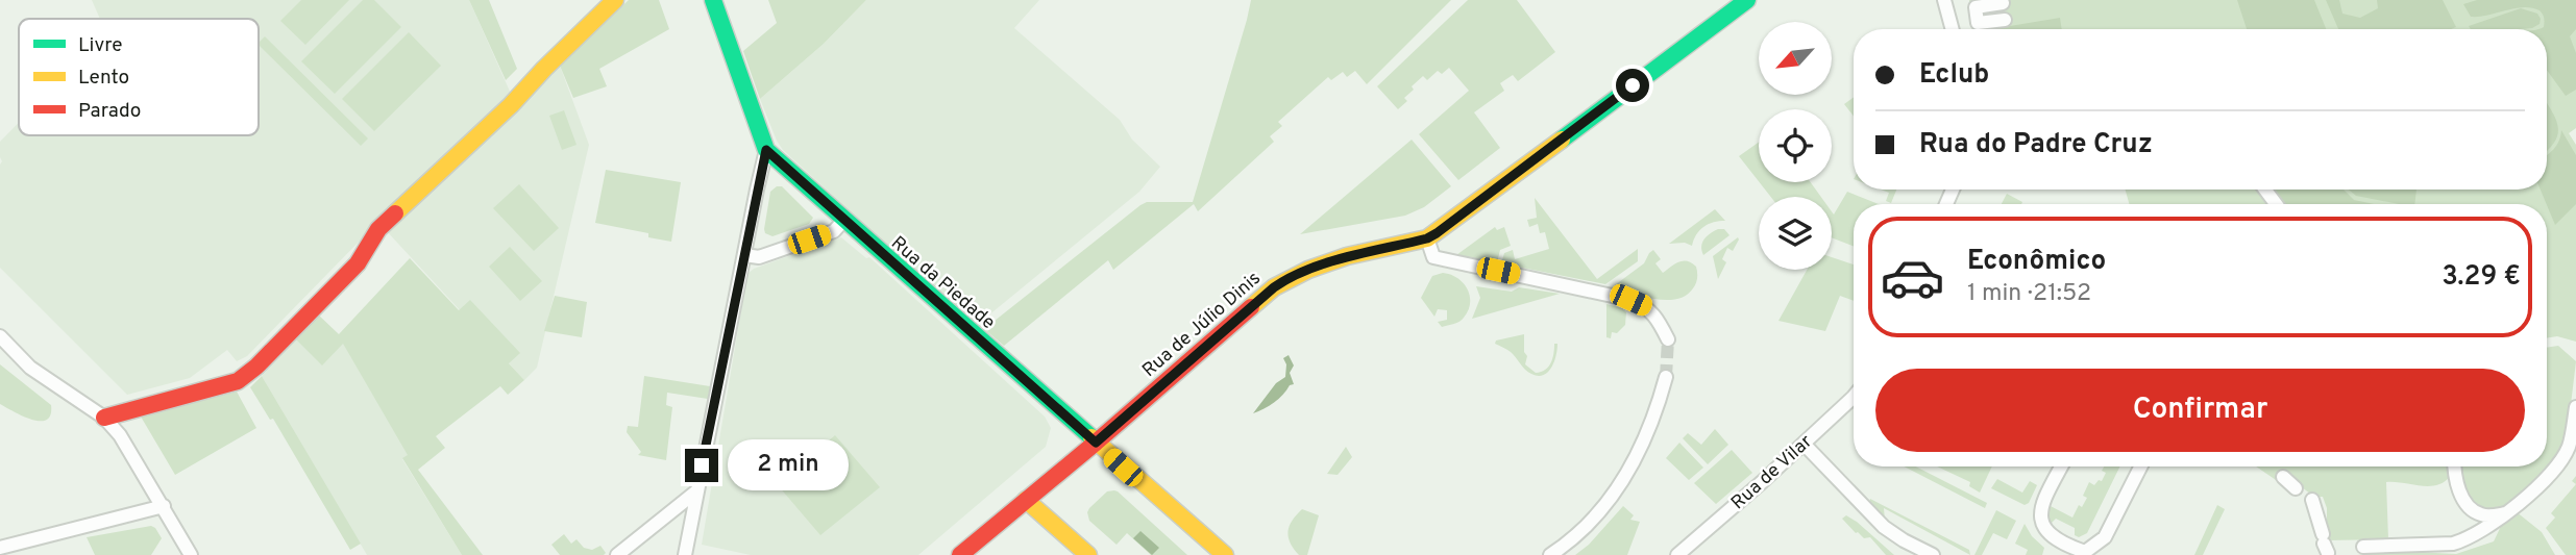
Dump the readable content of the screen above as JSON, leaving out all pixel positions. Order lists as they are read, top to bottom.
{
  "streets": {
    "street": ["Rua da Piedade", "Rua de Júlio Dinis", "Rua de Vilar"]
  },
  "crossings": [
    ["Rua da Piedade", "Rua de Júlio Dinis"]
  ],
  "legend": ["Livre", "Lento", "Parado"],
  "north": "bottom left",
  "page": {
    "banner": ["Eclub", "Rua do Padre Cruz"],
    "list": [
      {
        "name": "Econômico",
        "note": "1 min · 21:52",
        "value": "3.29 €"
      }
    ],
    "buttons": "Confirmar",
    "bubble": "2 min"
  }
}
